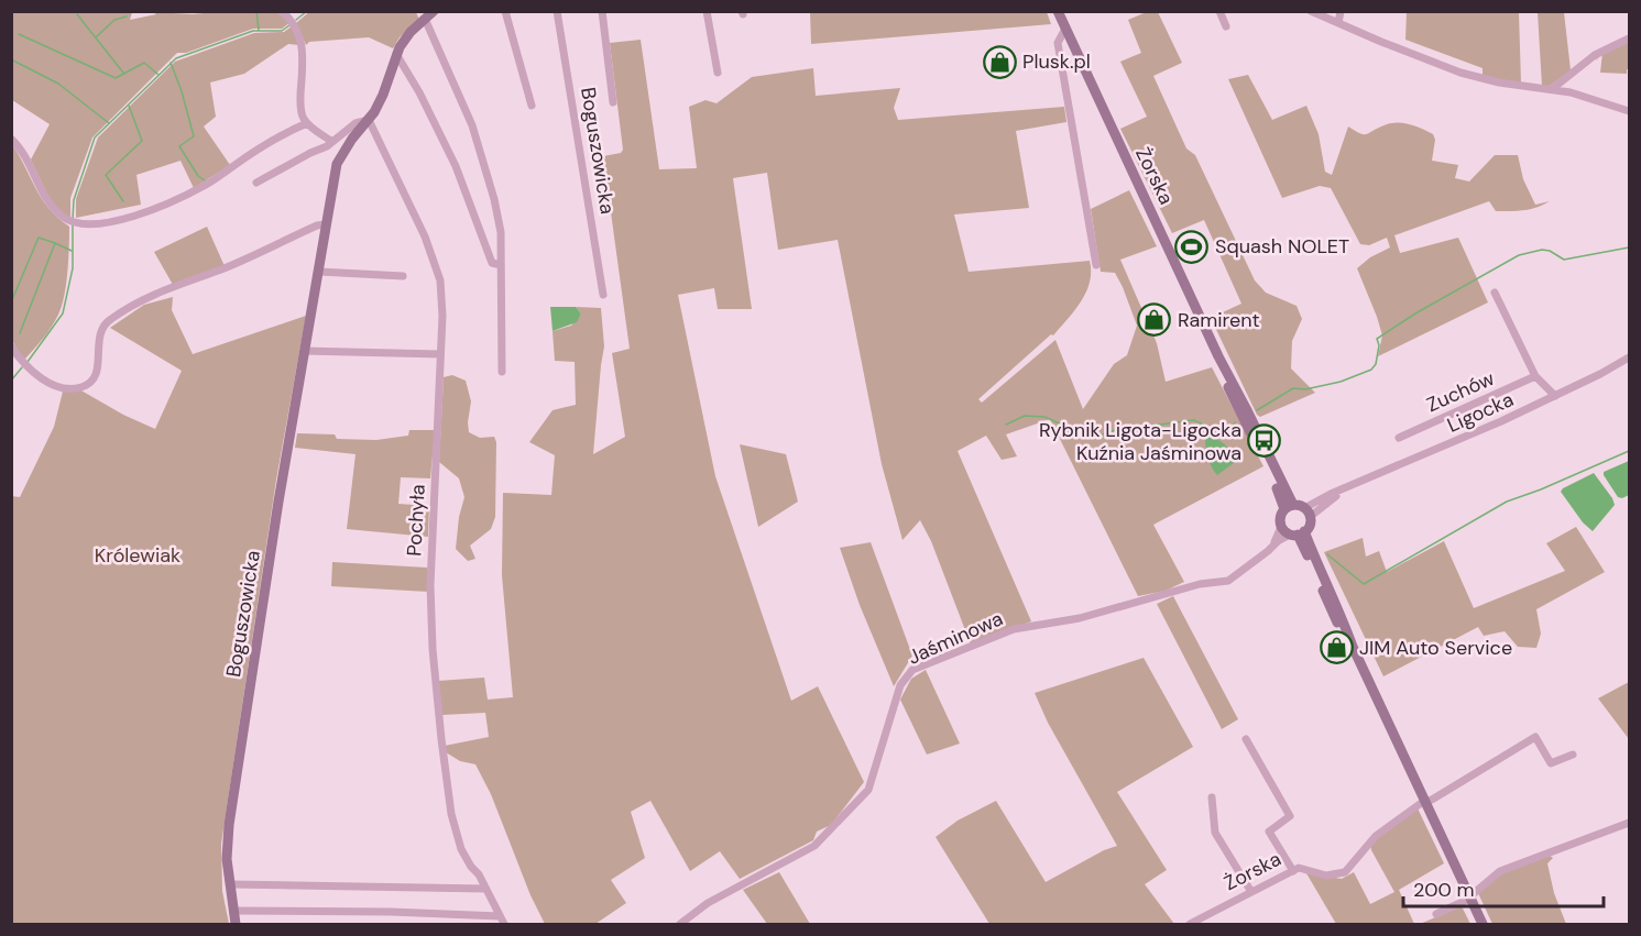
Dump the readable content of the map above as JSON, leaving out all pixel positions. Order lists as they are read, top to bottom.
{
  "streets": {
    "main road": ["Boguszowicka", "Żorska"],
    "street": [
      "Zuchów",
      "Ligocka",
      "Pochyła",
      "Jaśminowa"
    ]
  },
  "crossings": [
    ["Boguszowicka", "Pochyła"]
  ],
  "parks": ["Królewiak"],
  "places": {
    "shop": ["Plusk.pl", "Ramirent", "JIM Auto Service"],
    "sports": ["Squash NOLET"],
    "bus stop": ["Rybnik Ligota-Ligocka Kuźnia Jaśminowa"]
  },
  "scale_bar": "200 m"
}
